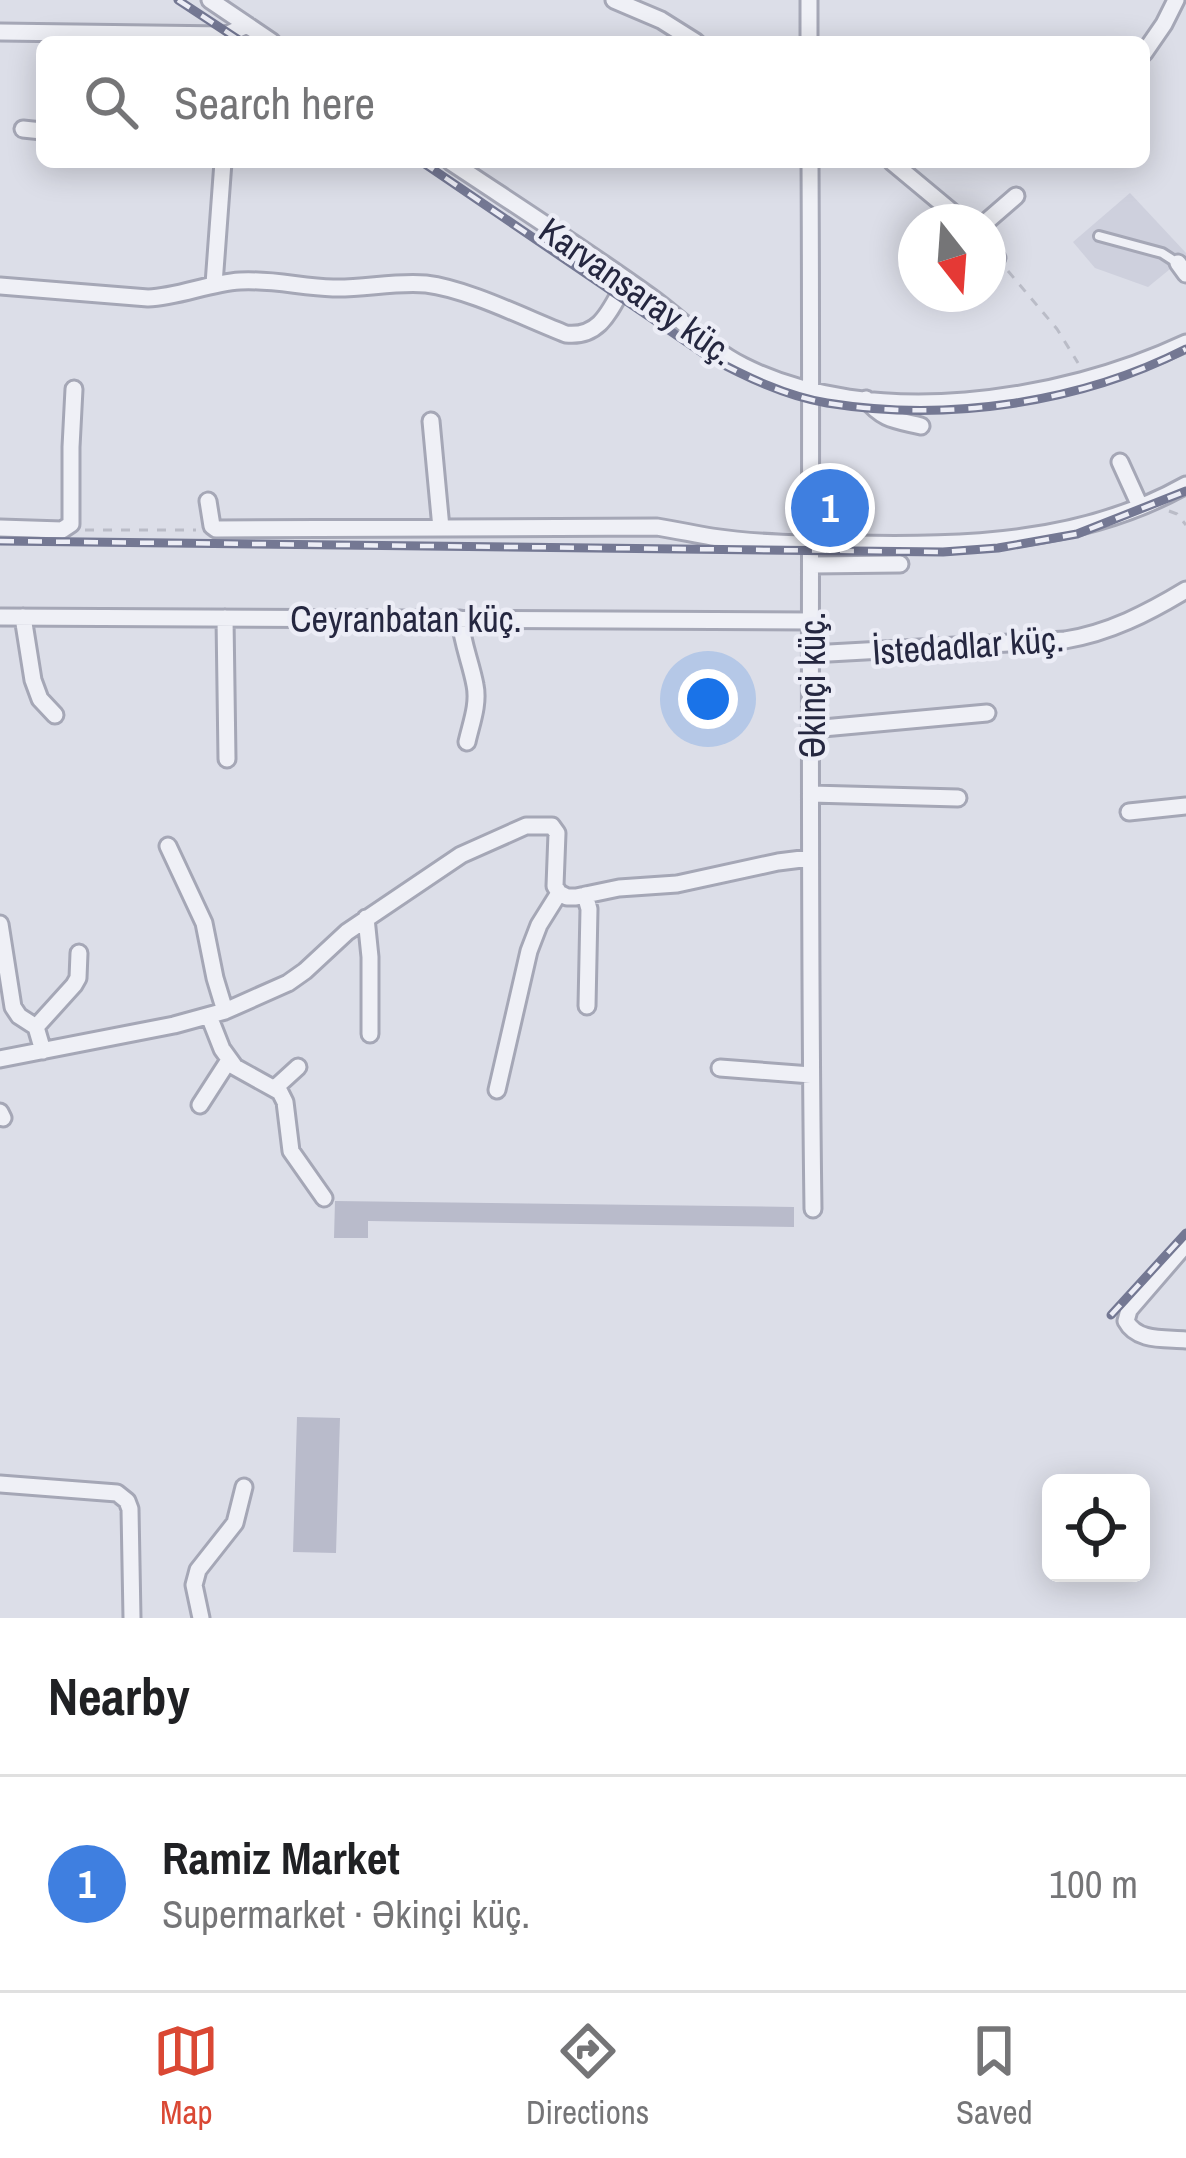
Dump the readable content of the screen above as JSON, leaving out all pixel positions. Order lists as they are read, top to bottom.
{
  "streets": {
    "street": [
      "Karvansaray küç.",
      "Ceyranbatan küç.",
      "İstedadlar küç.",
      "Əkinçi küç."
    ]
  },
  "crossings": [
    ["Karvansaray küç.", "Əkinçi küç."],
    ["Ceyranbatan küç.", "Əkinçi küç."],
    ["İstedadlar küç.", "Əkinçi küç."]
  ],
  "north": "bottom",
  "page": {
    "search": "Search here",
    "pins": "1",
    "heading": "Nearby",
    "list": [
      {
        "mark": "1",
        "name": "Ramiz Market",
        "note": "Supermarket · Əkinçi küç.",
        "value": "100 m"
      }
    ],
    "nav": ["Map", "Directions", "Saved"]
  }
}
